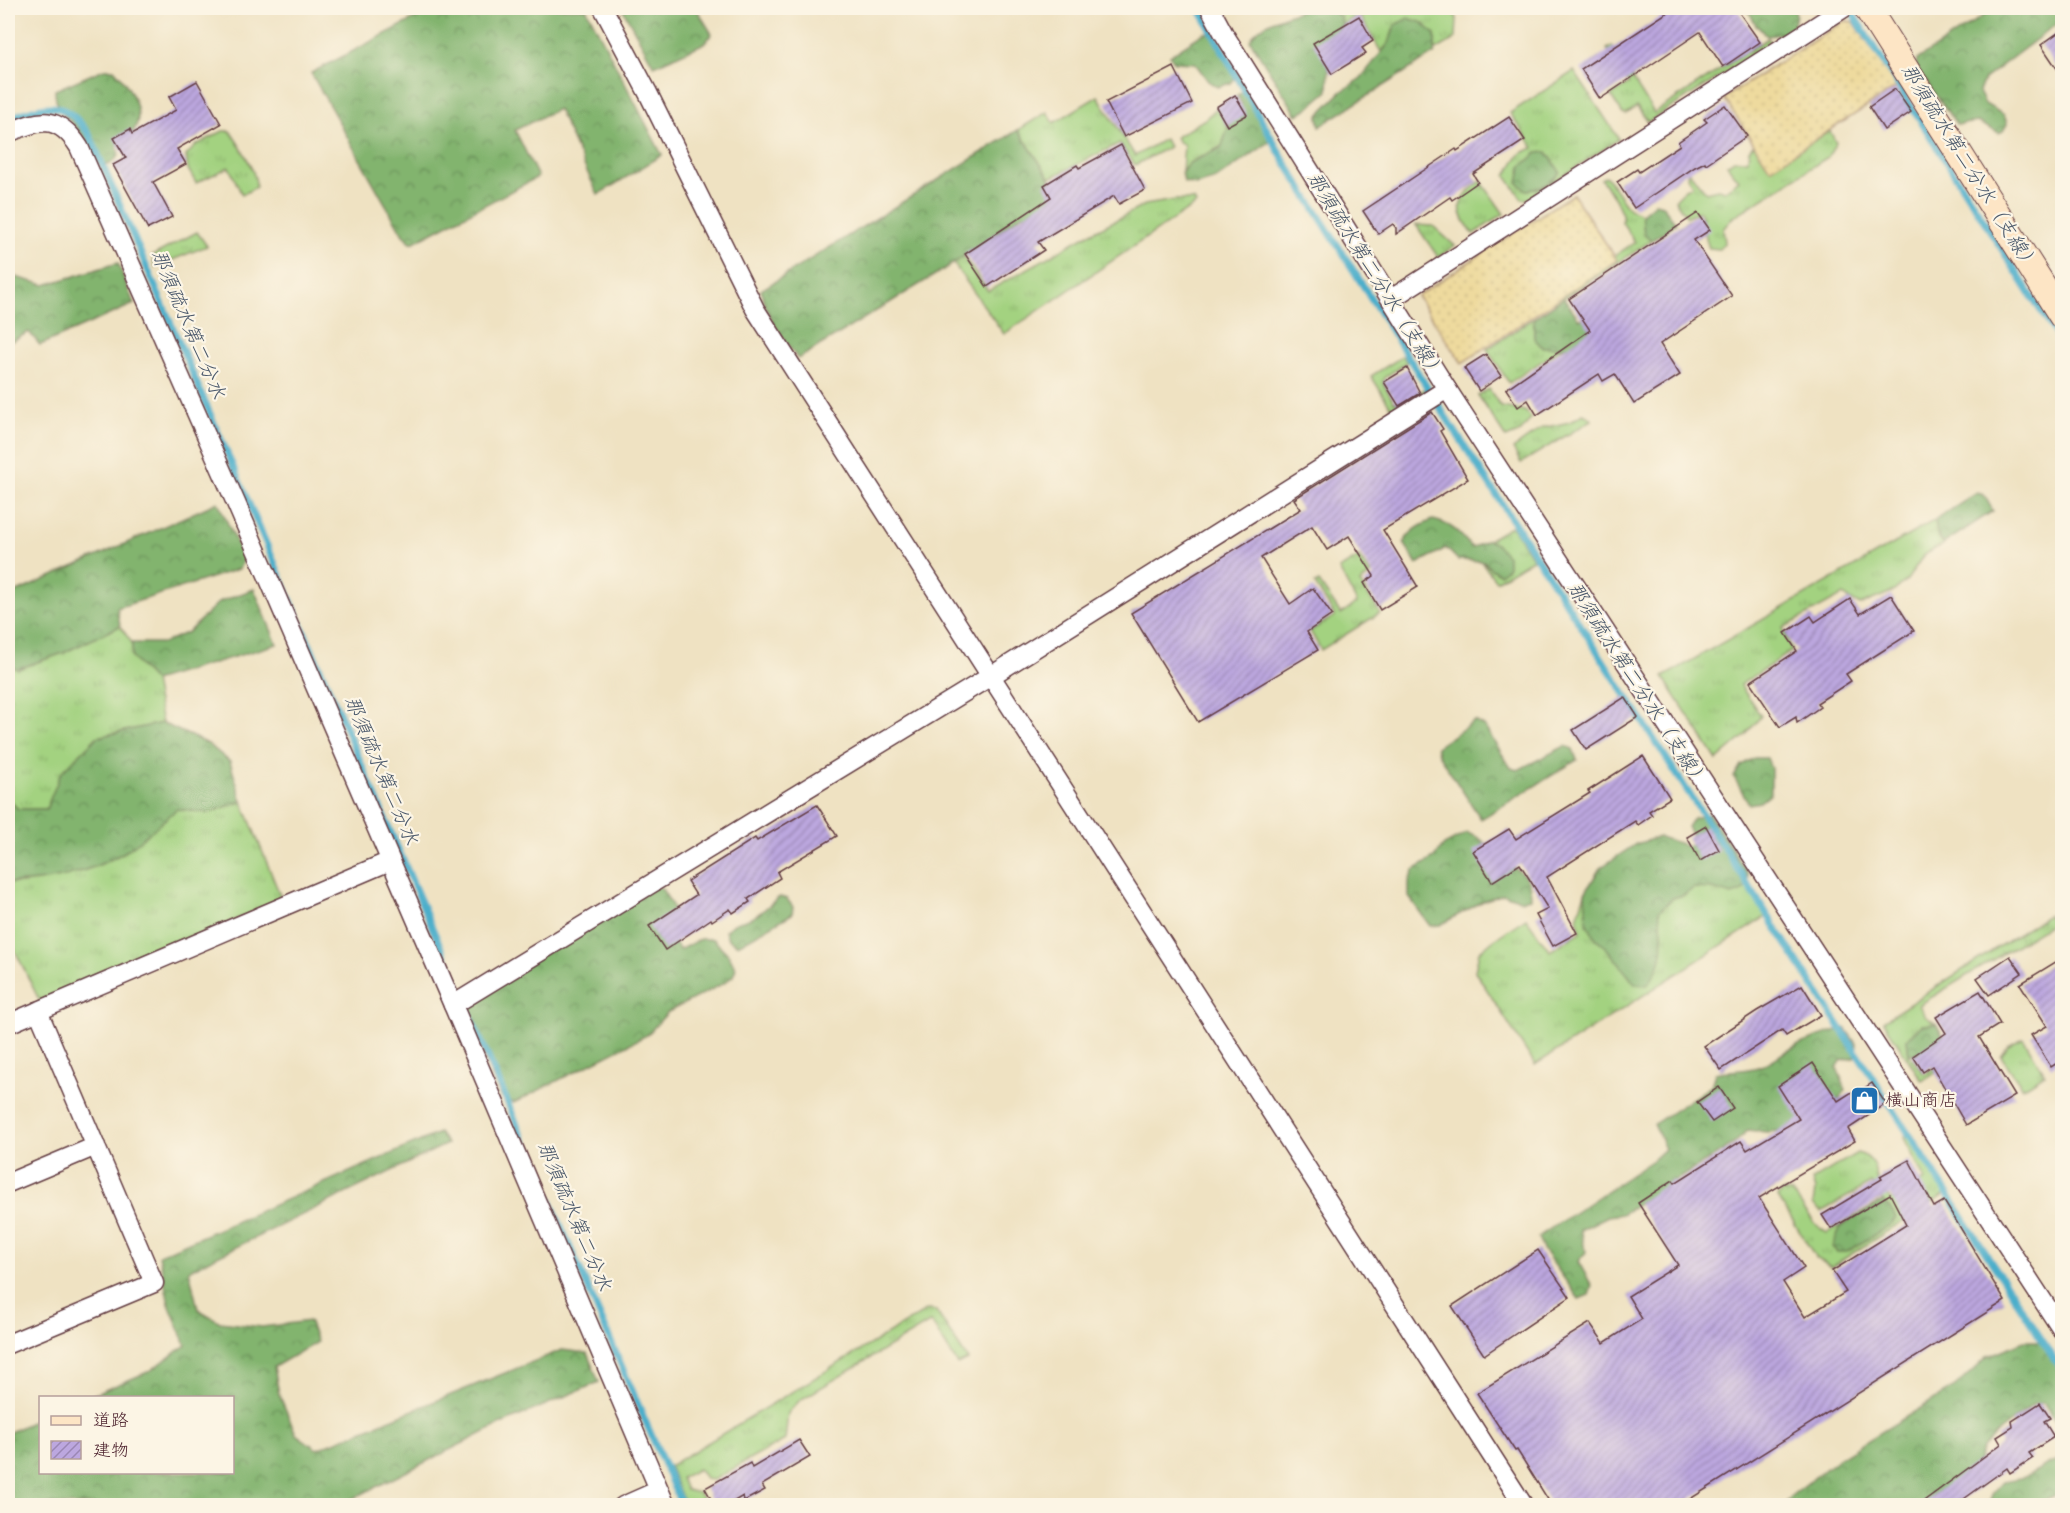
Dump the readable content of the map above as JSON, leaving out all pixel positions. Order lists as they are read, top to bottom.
{
  "water": ["那須疏水第二分水（支線）", "那須疏水第二分水"],
  "places": {
    "shop": ["横山商店"]
  },
  "legend": ["道路", "建物"]
}
